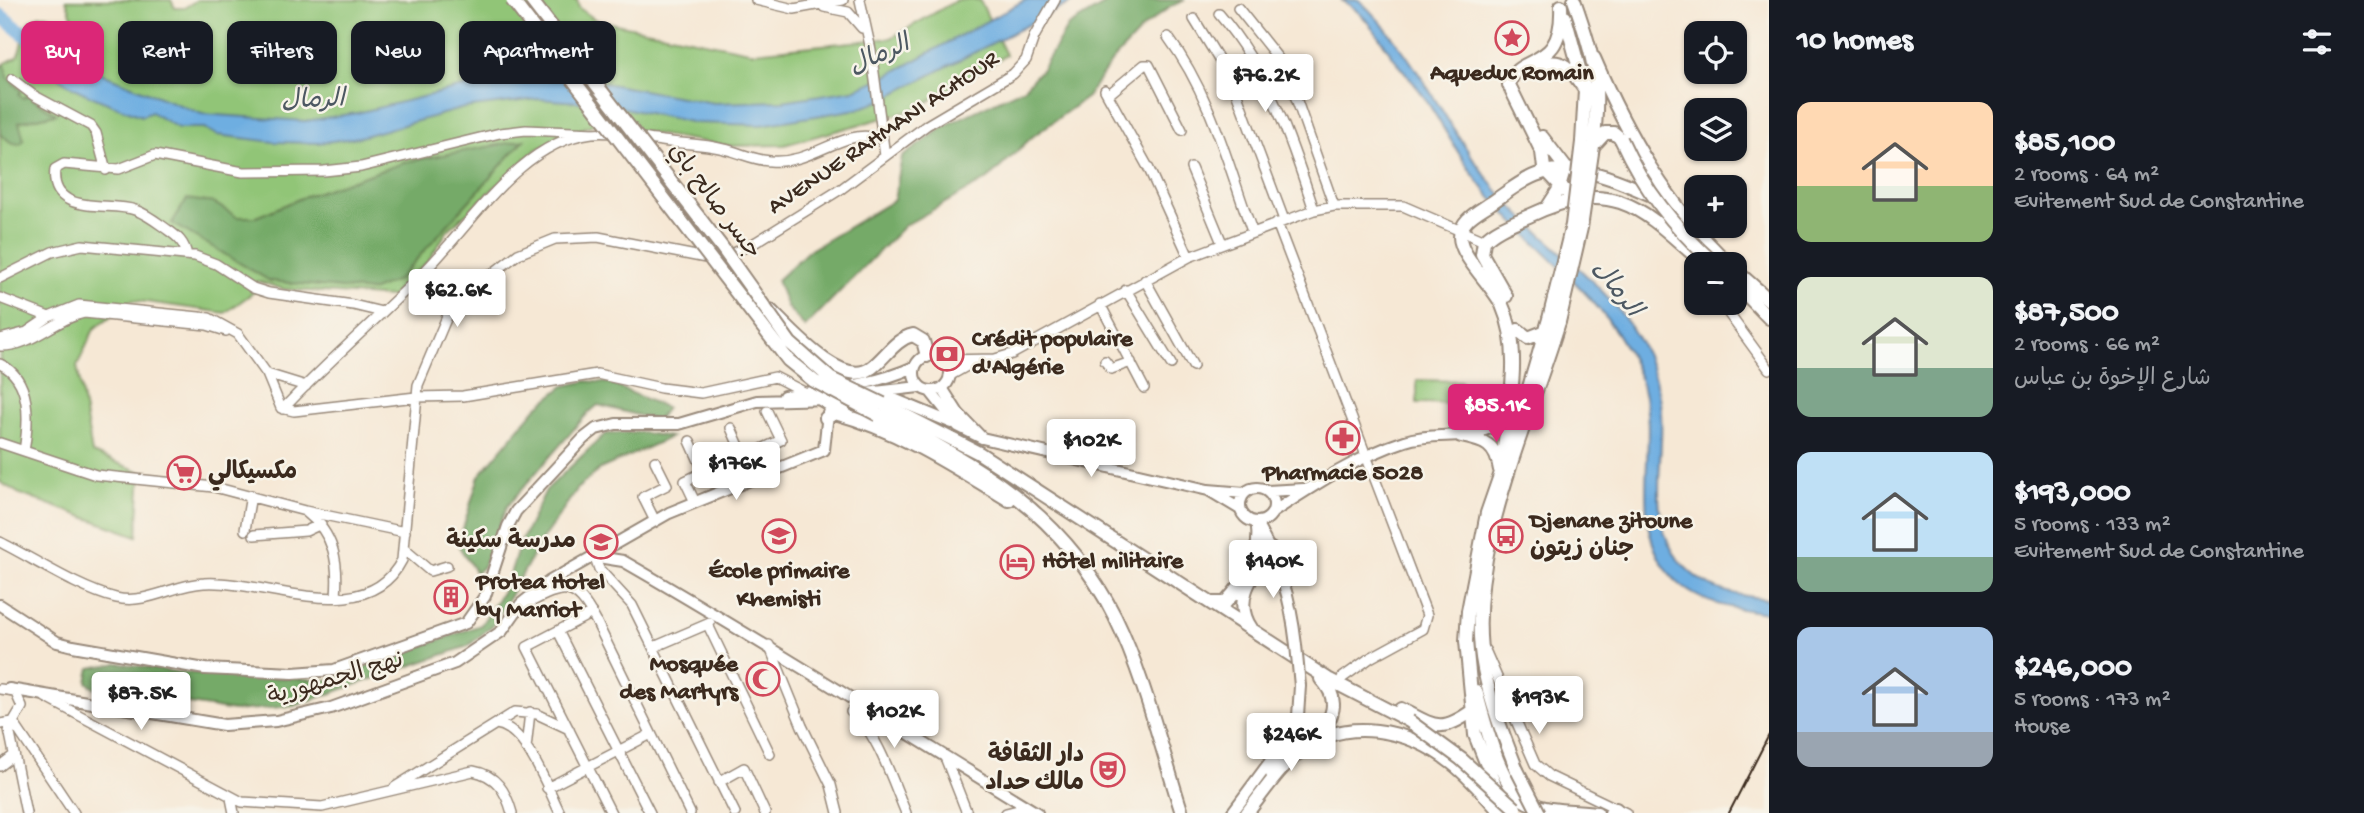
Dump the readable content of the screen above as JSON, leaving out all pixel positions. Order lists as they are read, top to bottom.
{
  "streets": {
    "highway": ["جسر صالح باي"],
    "main road": ["نهج الجمهورية"],
    "street": ["AVENUE RAHMANI ACHOUR"]
  },
  "water": ["الرمال"],
  "places": {
    "place": ["Aqueduc Romain"],
    "bank": ["Crédit populaire d'Algérie"],
    "pharmacy": ["Pharmacie 5028"],
    "supermarket": ["مكسيكالي"],
    "school or university": ["École primaire Khemisti", "مدرسة سكينة"],
    "bus stop": ["Djenane zitoune جنان زيتون"],
    "hotel": ["Hôtel militaire"],
    "building": ["Protea Hotel by Marriot"],
    "mosque": ["Mosquée des Martyrs"],
    "theatre": ["دار الثقافة مالك حداد"]
  },
  "page": {
    "heading": "10 homes",
    "map_buttons": ["+", "−"],
    "chip": [
      "Buy",
      "Rent",
      "Filters",
      "New",
      "Apartment"
    ],
    "price": [
      "$76.2K",
      "$62.6K",
      "$85.1K",
      "$102K",
      "$176K",
      "$140K",
      "$87.5K",
      "$193K",
      "$102K",
      "$246K"
    ],
    "list": [
      {
        "name": "$85,100",
        "note": "2 rooms · 64 m² · Evitement Sud de Constantine"
      },
      {
        "name": "$87,500",
        "note": "2 rooms · 66 m² · شارع الإخوة بن عباس"
      },
      {
        "name": "$193,000",
        "note": "5 rooms · 133 m² · Evitement Sud de Constantine"
      },
      {
        "name": "$246,000",
        "note": "5 rooms · 173 m² · House"
      }
    ]
  }
}
